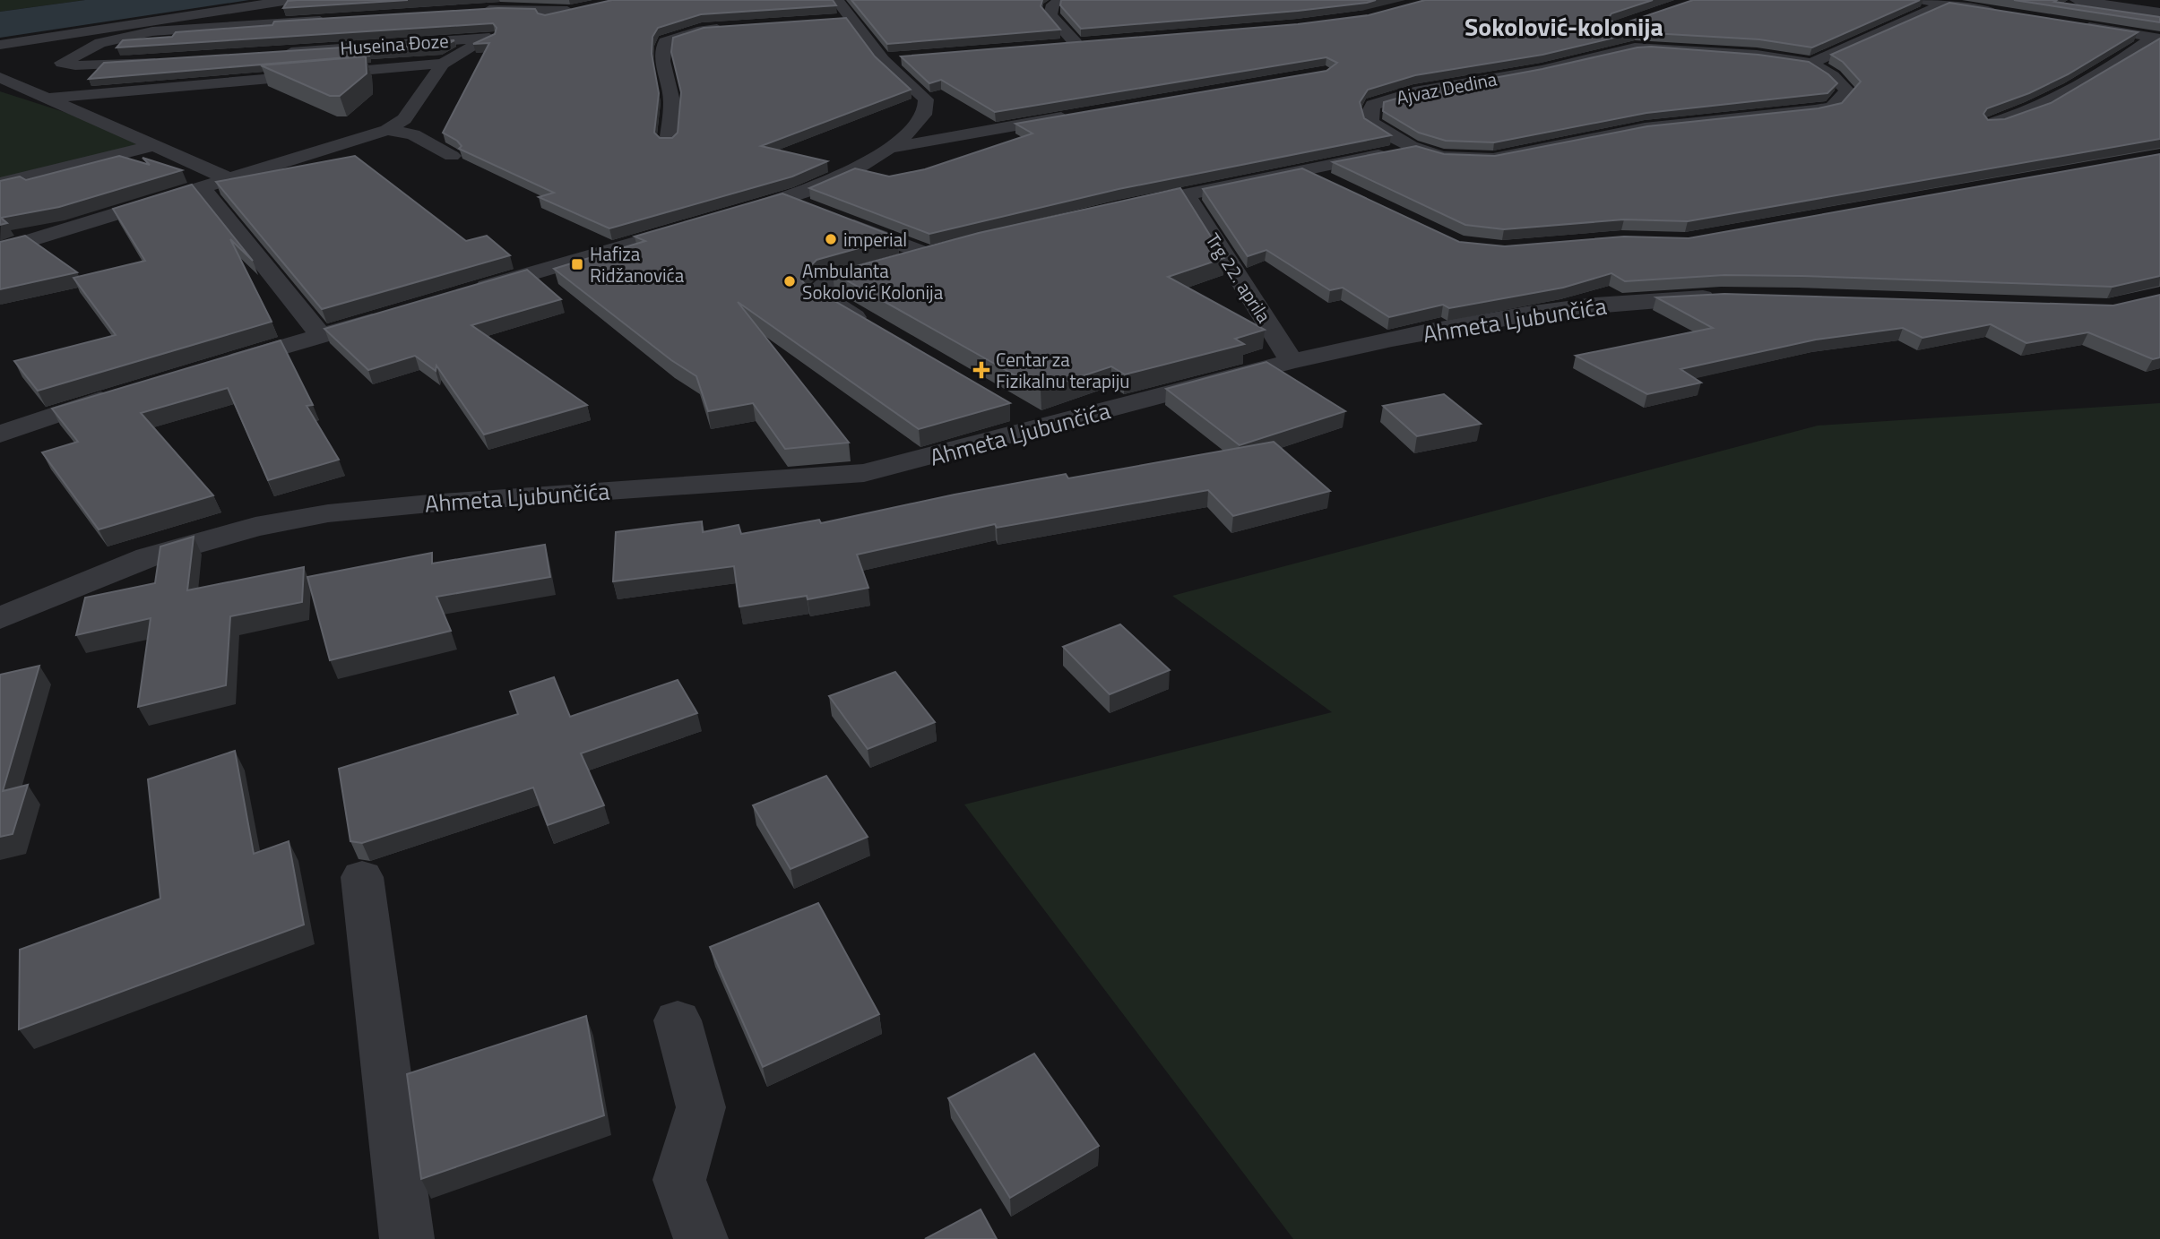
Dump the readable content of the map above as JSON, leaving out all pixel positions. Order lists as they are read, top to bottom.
{
  "streets": {
    "street": [
      "Huseina Đoze",
      "Ajvaz Dedina",
      "Trg 22. aprila",
      "Ahmeta Ljubunčića"
    ]
  },
  "crossings": [
    ["Ajvaz Dedina", "Trg 22. aprila"],
    ["Trg 22. aprila", "Ahmeta Ljubunčića"]
  ],
  "districts": ["Sokolović-kolonija"],
  "places": {
    "other": ["imperial", "Ambulanta Sokolović Kolonija"],
    "transit": ["Hafiza Ridžanovića"],
    "health": ["Centar za Fizikalnu terapiju"]
  }
}
